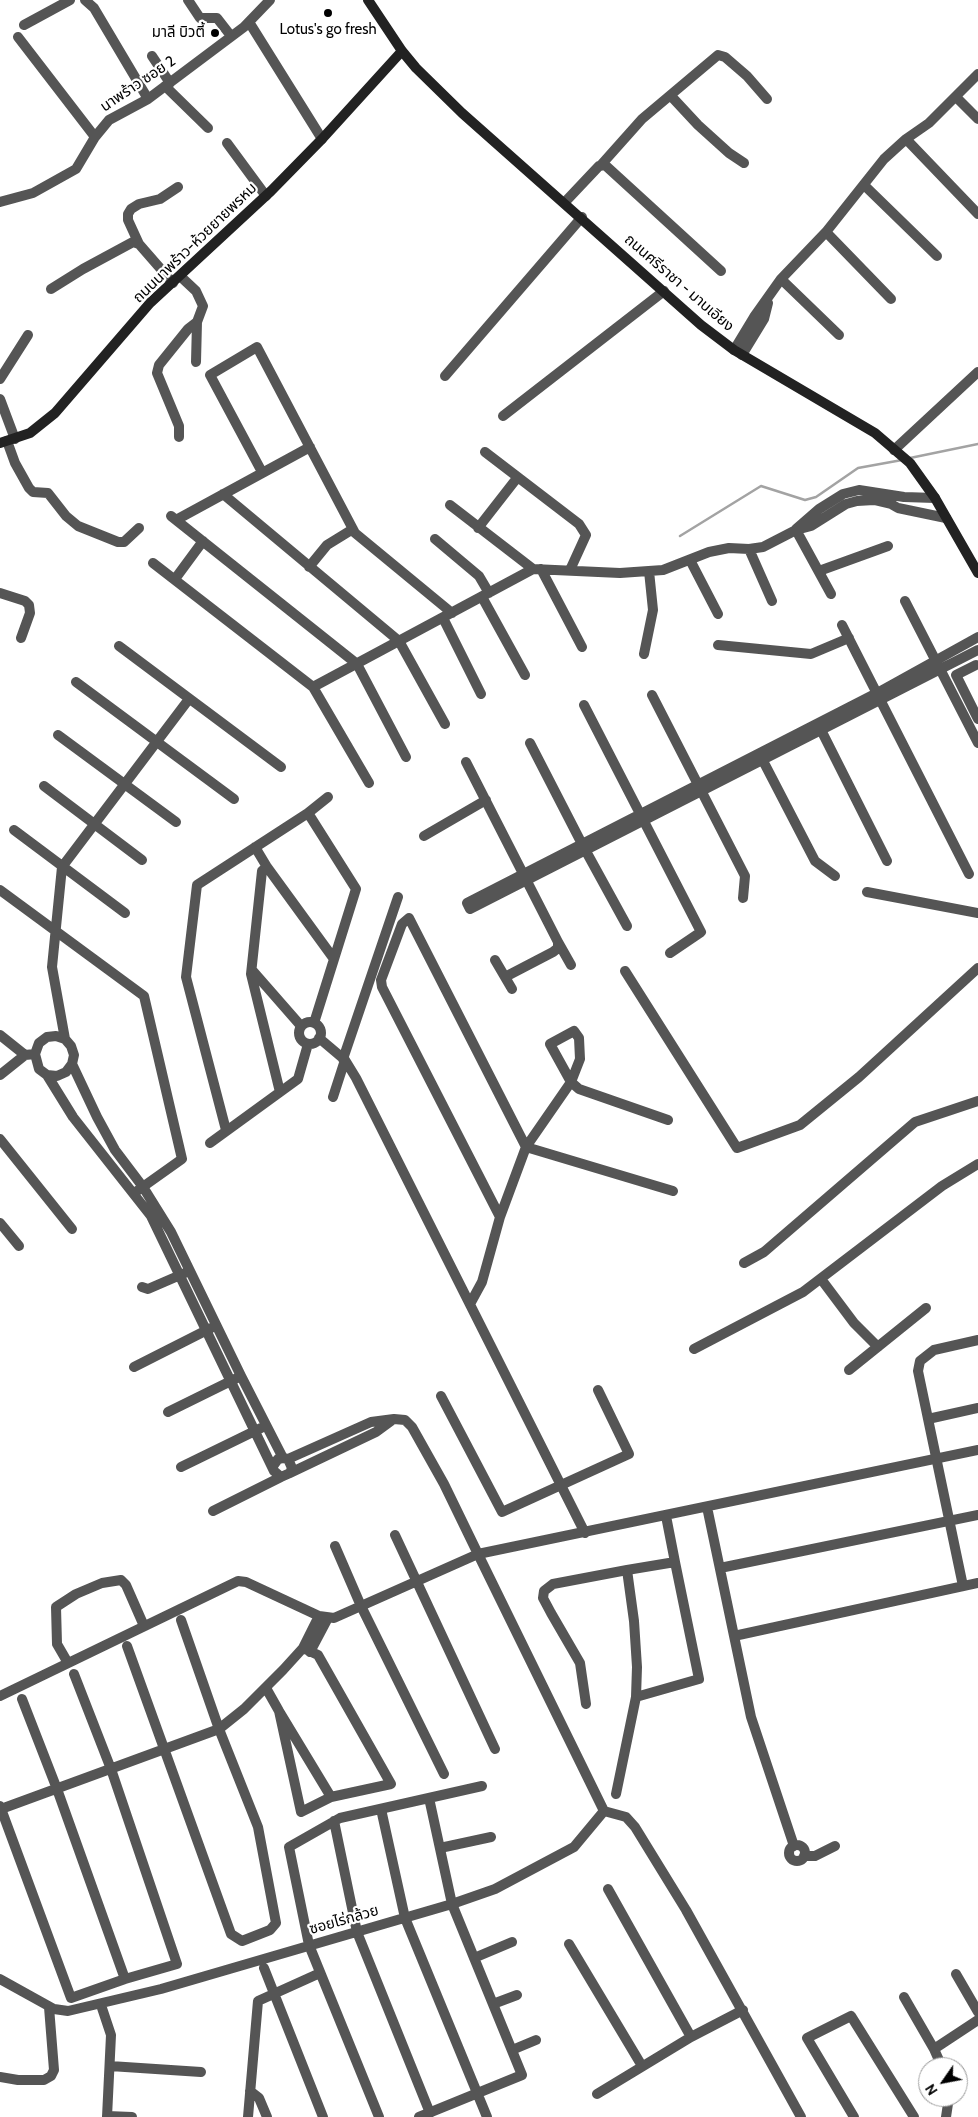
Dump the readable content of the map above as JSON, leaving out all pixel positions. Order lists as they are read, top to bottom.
{
  "streets": {
    "main road": ["ถนนนาพร้าว-ห้วยยายพรหม", "ถนนศรีราชา - มาบเอียง"],
    "street": ["นาพร้าว ซอย 2", "ซอยไร่กล้วย"]
  },
  "crossings": [
    ["ถนนนาพร้าว-ห้วยยายพรหม", "ถนนศรีราชา - มาบเอียง"]
  ],
  "places": ["Lotus's go fresh", "มาลี บิวตี้"],
  "north": "bottom left"
}
